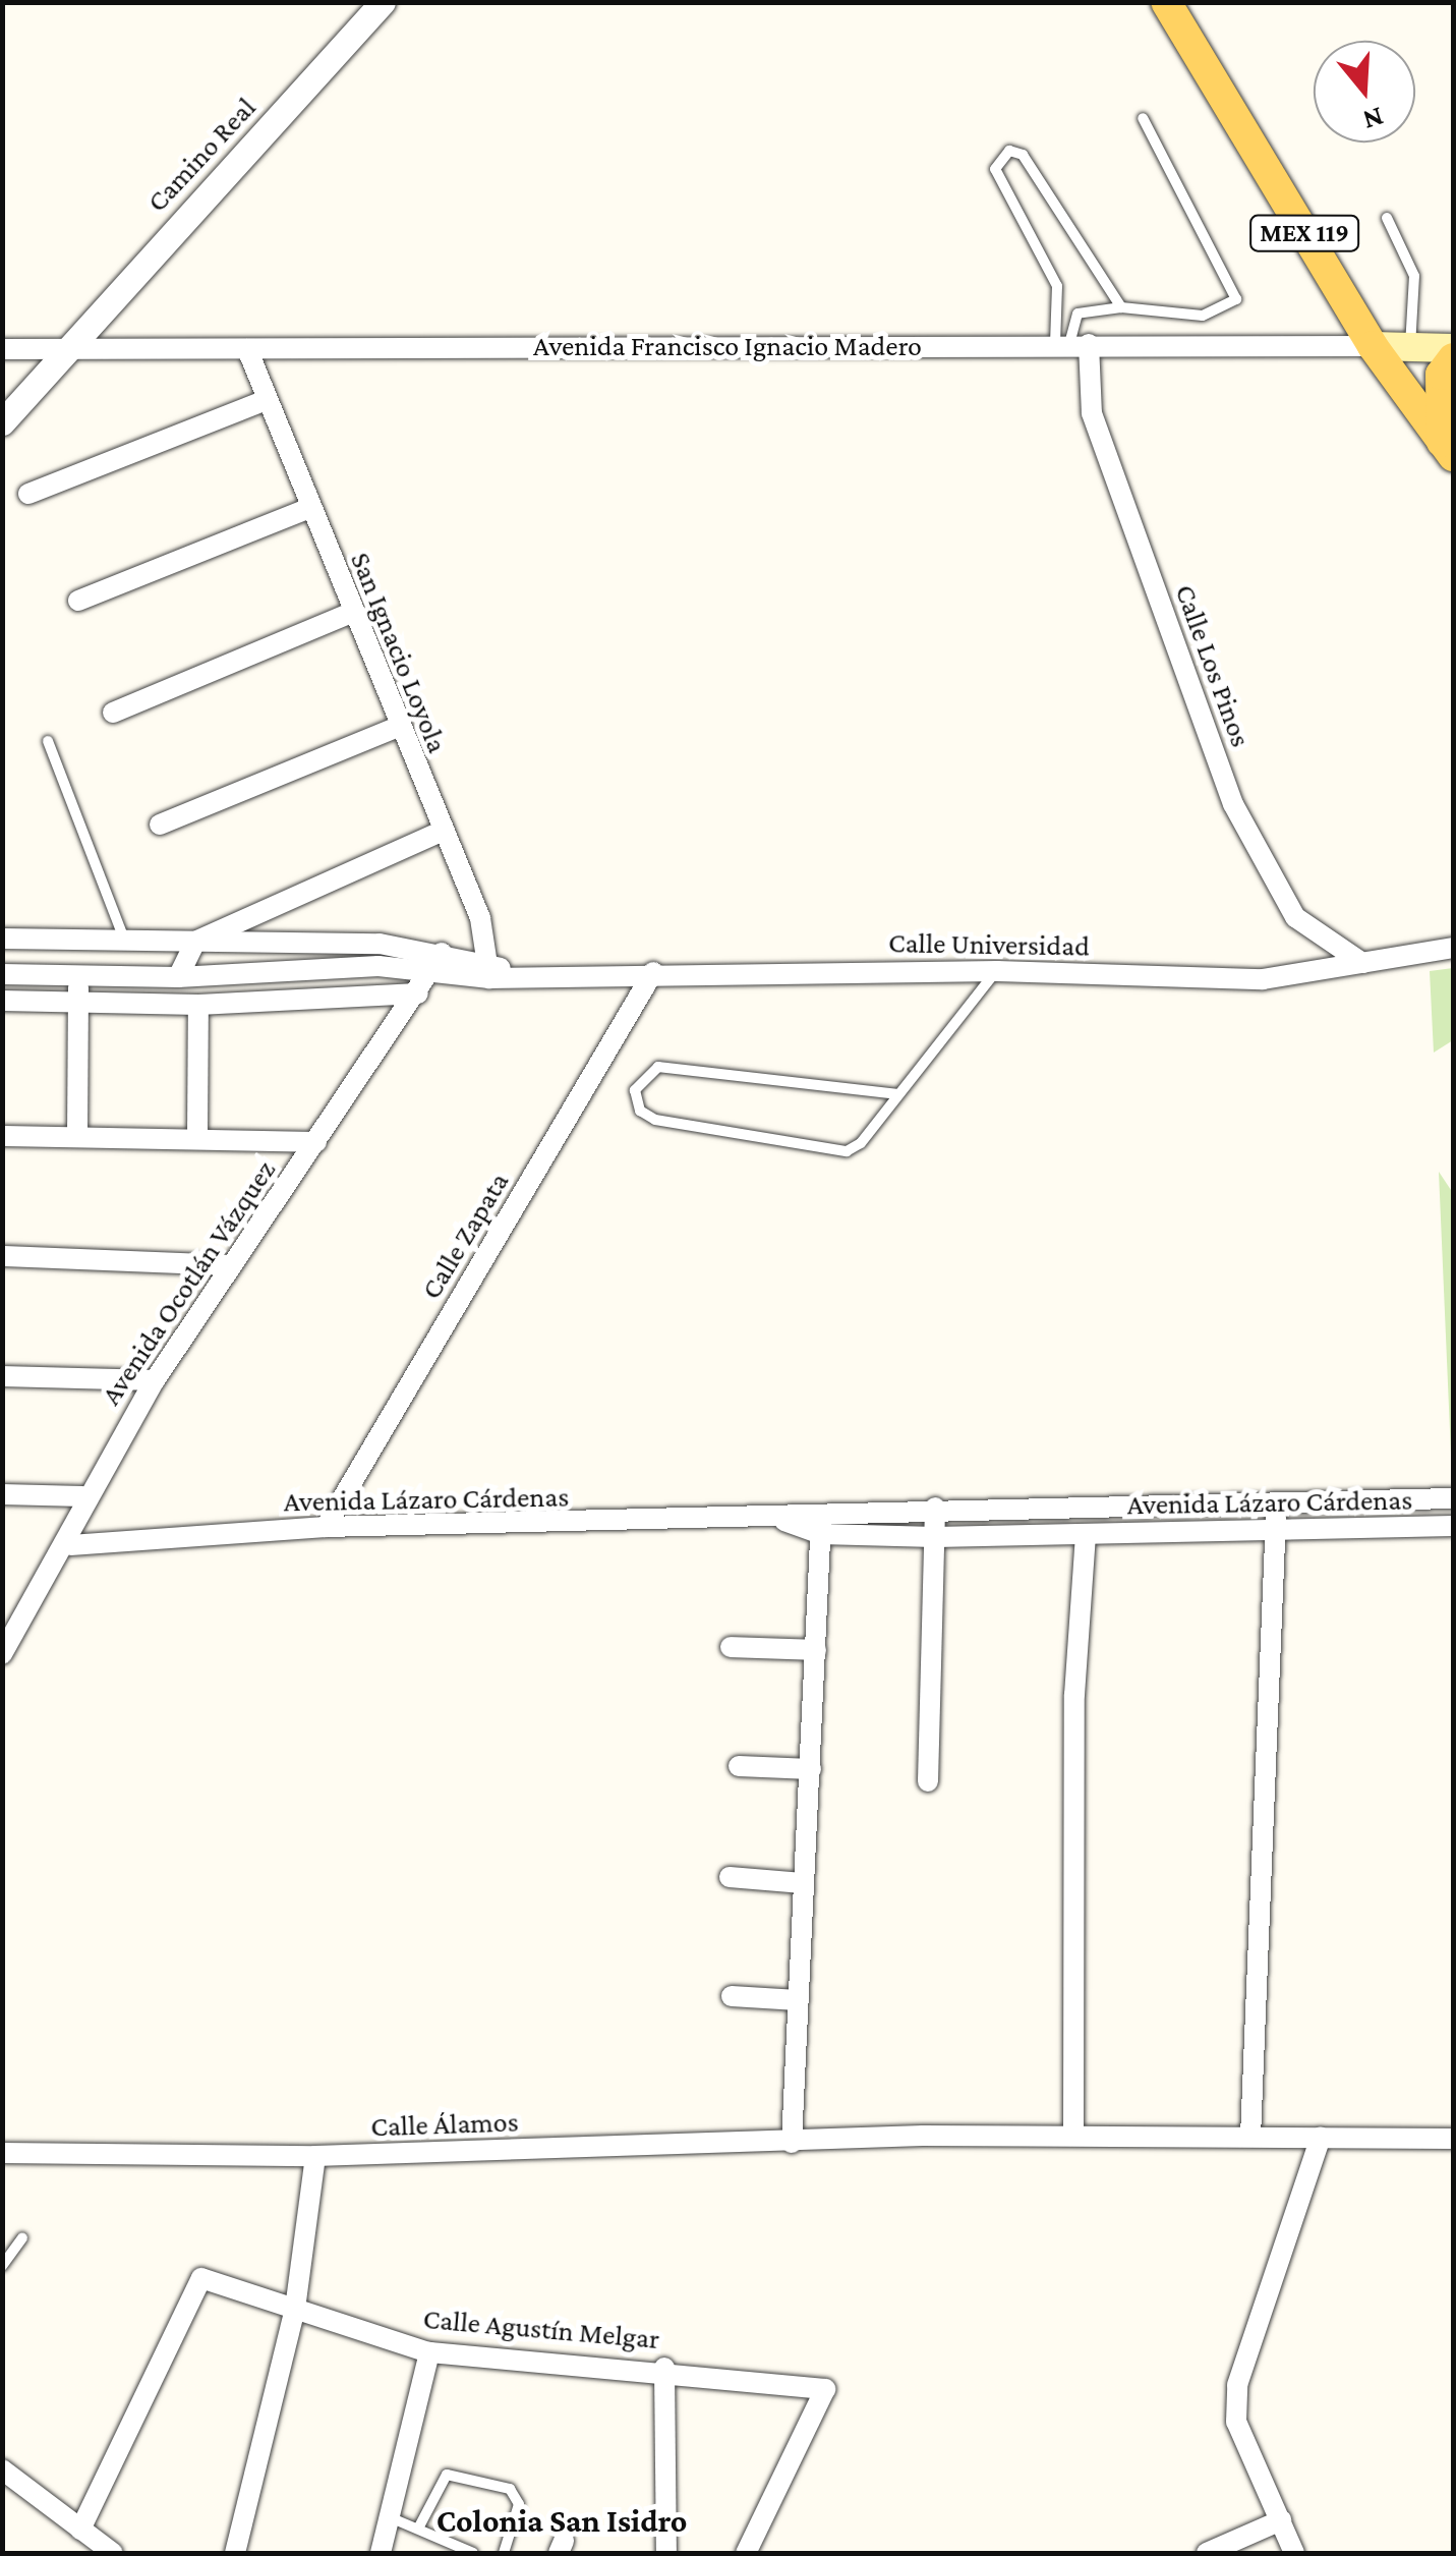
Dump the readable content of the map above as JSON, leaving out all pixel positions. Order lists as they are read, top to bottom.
{
  "streets": {
    "main road": ["MEX 119", "Avenida Francisco Ignacio Madero"],
    "street": [
      "Camino Real",
      "San Ignacio Loyola",
      "Calle Los Pinos",
      "Calle Universidad",
      "Calle Zapata",
      "Avenida Ocotlán Vázquez",
      "Avenida Lázaro Cárdenas",
      "Calle Álamos",
      "Calle Agustín Melgar"
    ]
  },
  "crossings": [
    ["Camino Real", "Avenida Francisco Ignacio Madero"],
    ["MEX 119", "Avenida Francisco Ignacio Madero"],
    ["Avenida Francisco Ignacio Madero", "San Ignacio Loyola"],
    ["Avenida Francisco Ignacio Madero", "Calle Los Pinos"],
    ["San Ignacio Loyola", "Calle Universidad"],
    ["Calle Los Pinos", "Calle Universidad"],
    ["Calle Universidad", "Calle Zapata"],
    ["Calle Universidad", "Avenida Ocotlán Vázquez"],
    ["Calle Zapata", "Avenida Lázaro Cárdenas"],
    ["Avenida Ocotlán Vázquez", "Avenida Lázaro Cárdenas"]
  ],
  "districts": ["Colonia San Isidro"],
  "north": "bottom"
}
